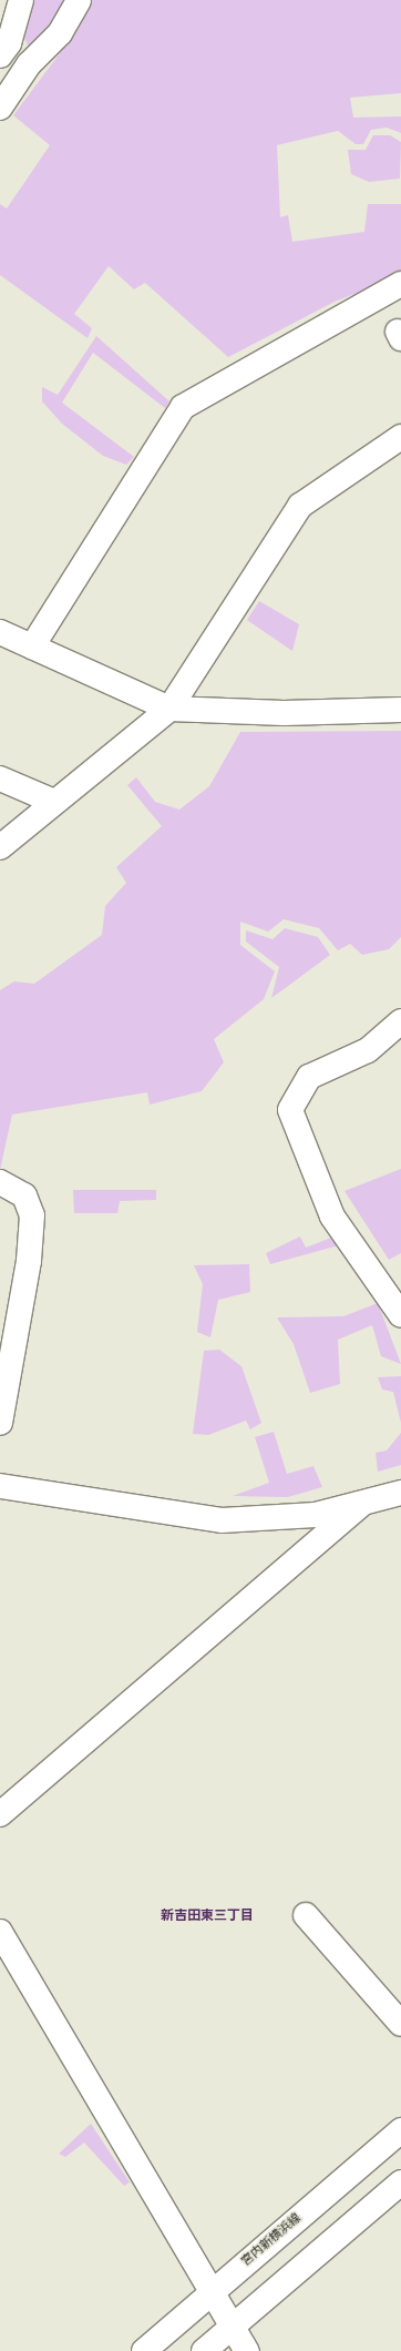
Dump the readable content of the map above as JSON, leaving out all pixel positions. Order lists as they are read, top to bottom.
{
  "streets": {
    "street": ["宮内新横浜線"]
  },
  "districts": ["新吉田東三丁目"]
}
